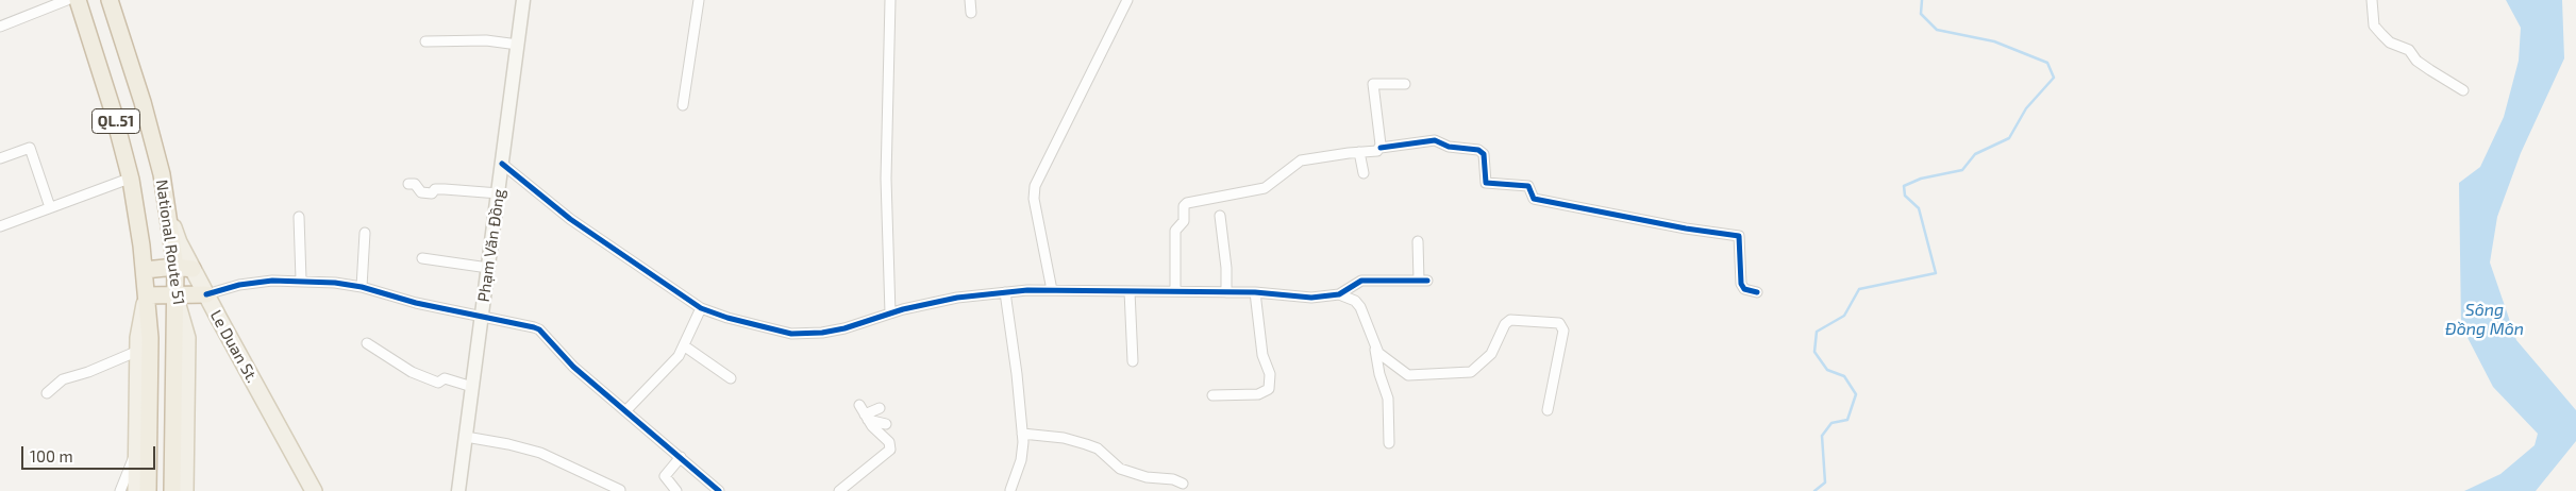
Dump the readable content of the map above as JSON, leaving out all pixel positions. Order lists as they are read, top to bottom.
{
  "streets": {
    "highway": ["QL.51", "National Route 51"],
    "main road": ["Phạm Văn Đồng", "Le Duan St."]
  },
  "crossings": [
    ["QL.51", "National Route 51"],
    ["National Route 51", "Le Duan St."]
  ],
  "water": ["Sông Đồng Môn"],
  "scale_bar": "100 m"
}
